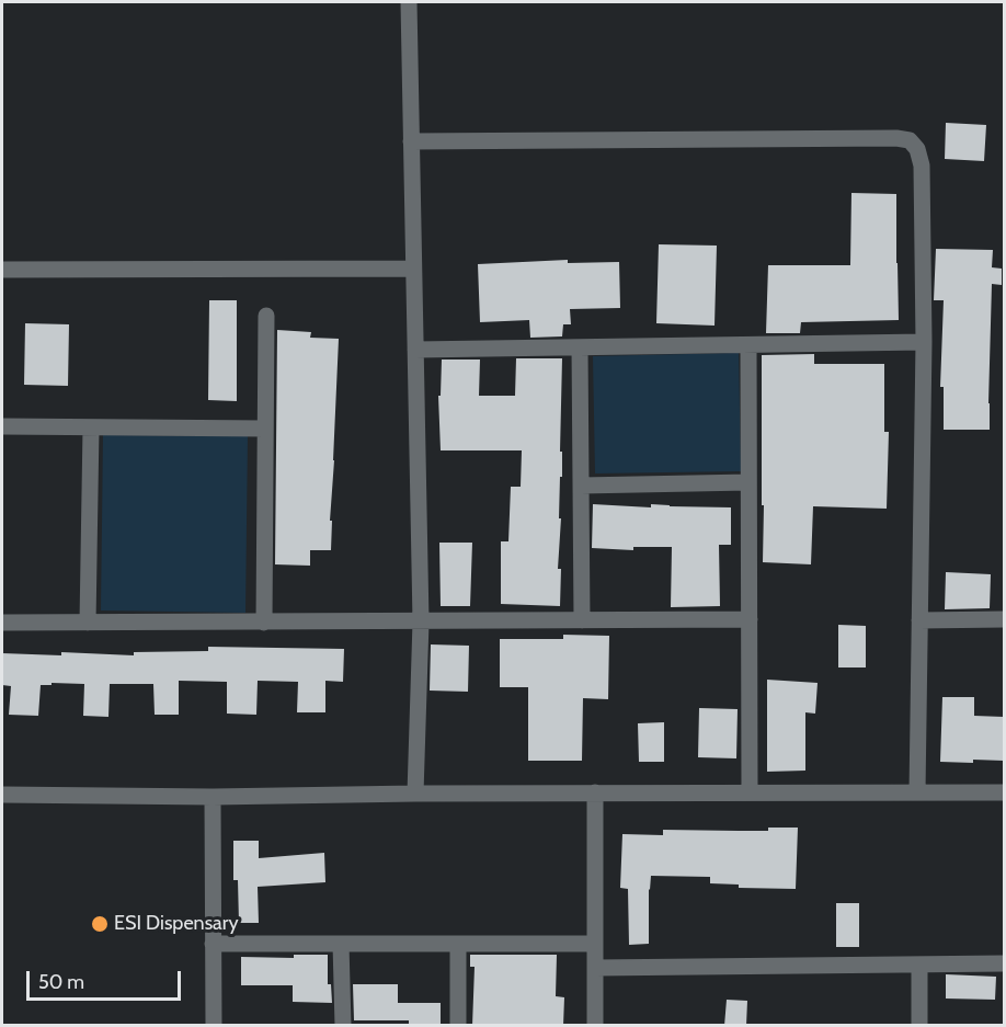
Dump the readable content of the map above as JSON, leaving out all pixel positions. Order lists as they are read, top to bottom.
{
  "places": ["ESI Dispensary"],
  "scale_bar": "50 m"
}
